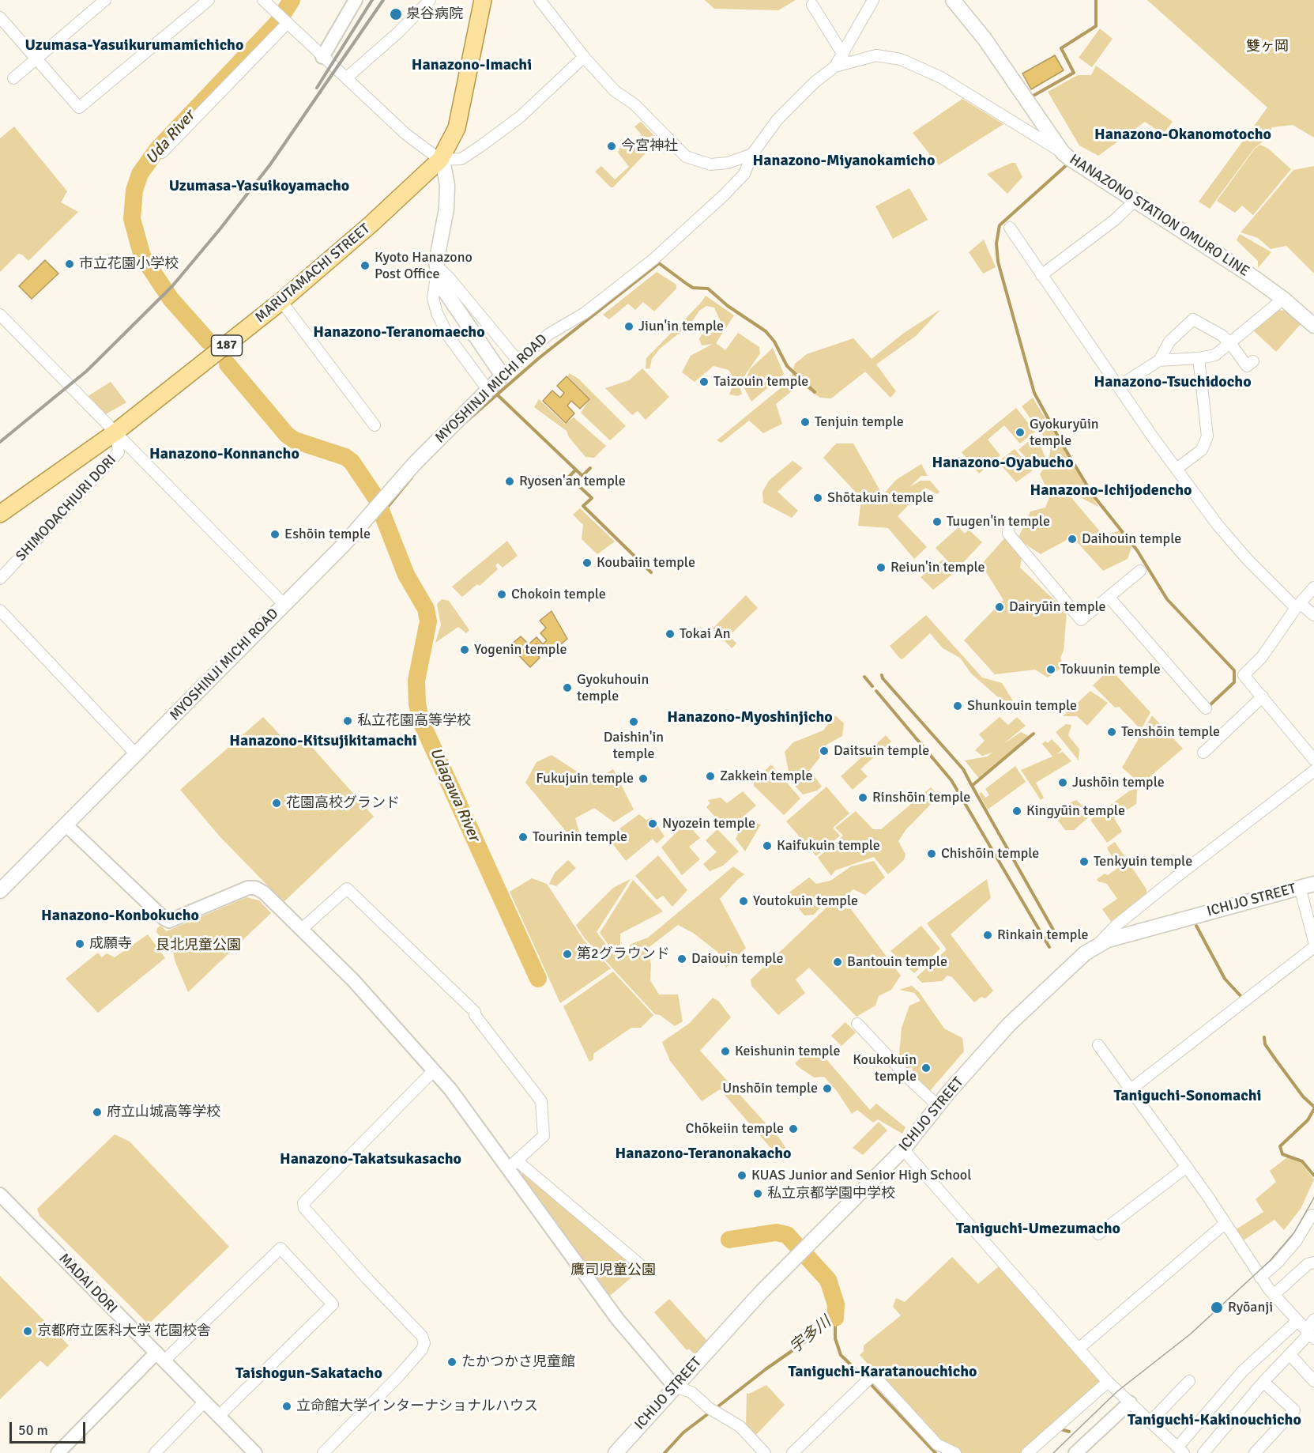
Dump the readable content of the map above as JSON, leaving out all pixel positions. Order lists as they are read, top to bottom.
{
  "streets": {
    "main road": [
      "HANAZONO STATION OMURO LINE",
      "MARUTAMACHI STREET",
      "187",
      "MYOSHINJI MICHI ROAD",
      "ICHIJO STREET"
    ],
    "street": ["SHIMODACHIURI DORI", "MADAI DORI"]
  },
  "crossings": [
    ["HANAZONO STATION OMURO LINE", "MYOSHINJI MICHI ROAD"],
    ["MARUTAMACHI STREET", "SHIMODACHIURI DORI"]
  ],
  "districts": [
    "Uzumasa-Yasuikurumamichicho",
    "Hanazono-Imachi",
    "Hanazono-Okanomotocho",
    "Hanazono-Miyanokamicho",
    "Uzumasa-Yasuikoyamacho",
    "Hanazono-Teranomaecho",
    "Hanazono-Tsuchidocho",
    "Hanazono-Konnancho",
    "Hanazono-Oyabucho",
    "Hanazono-Ichijodencho",
    "Hanazono-Myoshinjicho",
    "Hanazono-Kitsujikitamachi",
    "Hanazono-Konbokucho",
    "Taniguchi-Sonomachi",
    "Hanazono-Teranonakacho",
    "Hanazono-Takatsukasacho",
    "Taniguchi-Umezumacho",
    "Taniguchi-Karatanouchicho",
    "Taishogun-Sakatacho",
    "Taniguchi-Kakinouchicho"
  ],
  "water": ["Uda River", "Udagawa River", "宇多川"],
  "parks": ["雙ヶ岡", "艮北児童公園", "鷹司児童公園"],
  "places": [
    "泉谷病院",
    "今宮神社",
    "市立花園小学校",
    "Kyoto Hanazono Post Office",
    "Jiun'in temple",
    "Taizouin temple",
    "Tenjuin temple",
    "Gyokuryūin temple",
    "Ryosen'an temple",
    "Shōtakuin temple",
    "Tuugen'in temple",
    "Eshōin temple",
    "Daihouin temple",
    "Koubaiin temple",
    "Reiun'in temple",
    "Chokoin temple",
    "Dairyūin temple",
    "Tokai An",
    "Yogenin temple",
    "Tokuunin temple",
    "Gyokuhouin temple",
    "Shunkouin temple",
    "私立花園高等学校",
    "Daishin'in temple",
    "Tenshōin temple",
    "Daitsuin temple",
    "Zakkein temple",
    "Fukujuin temple",
    "Jushōin temple",
    "Rinshōin temple",
    "花園高校グランド",
    "Kingyūin temple",
    "Nyozein temple",
    "Tourinin temple",
    "Kaifukuin temple",
    "Chishōin temple",
    "Tenkyuin temple",
    "Youtokuin temple",
    "Rinkain temple",
    "成願寺",
    "第2グラウンド",
    "Daiouin temple",
    "Bantouin temple",
    "Keishunin temple",
    "Koukokuin temple",
    "Unshōin temple",
    "府立山城高等学校",
    "Chōkeiin temple",
    "KUAS Junior and Senior High School",
    "私立京都学園中学校",
    "Ryōanji",
    "京都府立医科大学 花園校舎",
    "たかつかさ児童館",
    "立命館大学インターナショナルハウス"
  ],
  "scale_bar": "50 m"
}
